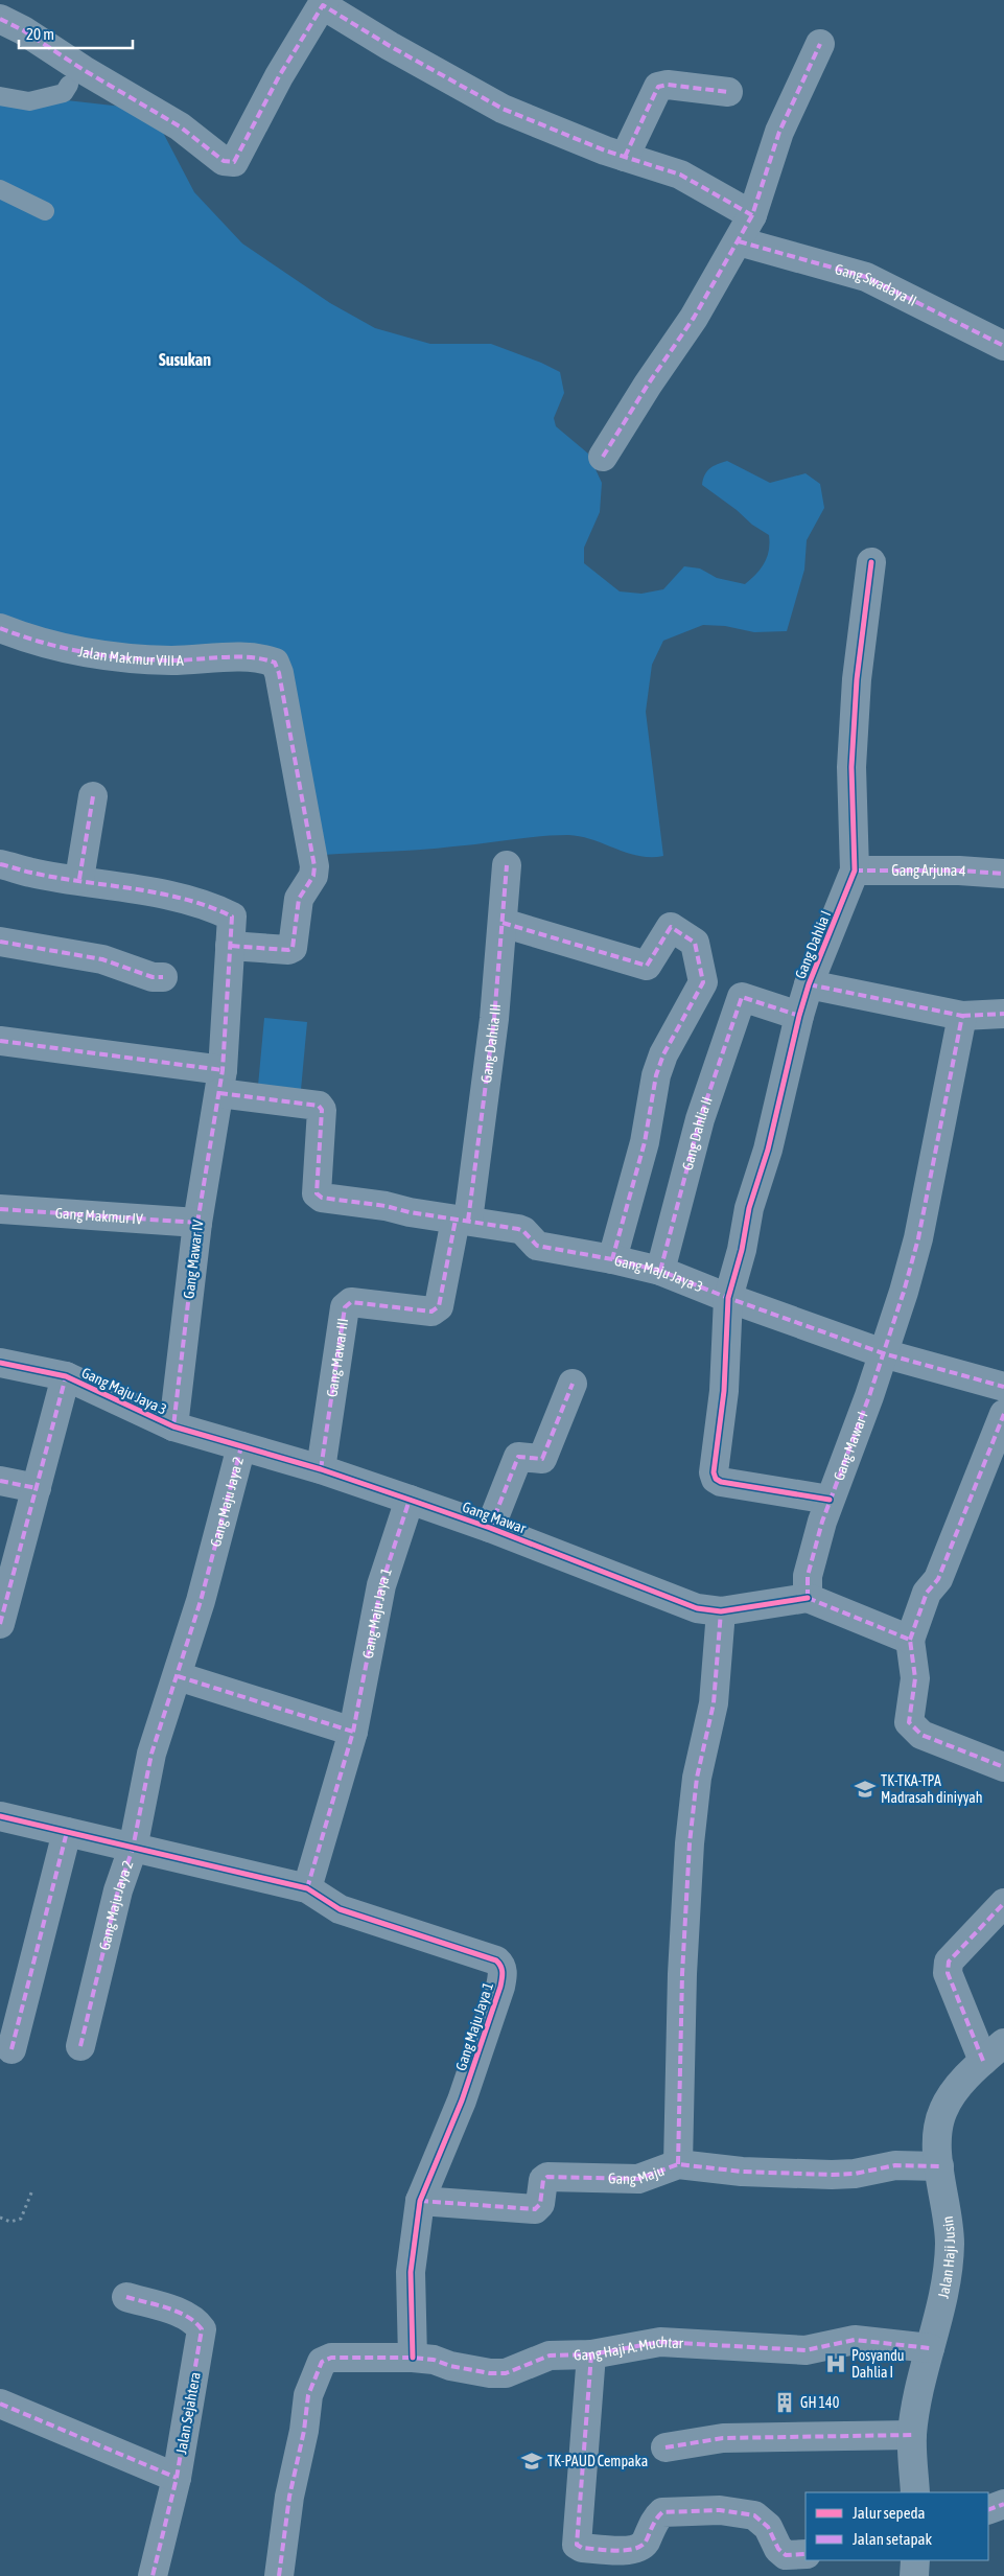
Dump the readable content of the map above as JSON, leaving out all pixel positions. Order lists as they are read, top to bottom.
{
  "streets": {
    "street": [
      "Gang Swadaya II",
      "Jalan Makmur VIII A",
      "Gang Arjuna 4",
      "Gang Dahlia I",
      "Gang Dahlia III",
      "Gang Dahlia II",
      "Gang Makmur IV",
      "Gang Mawar IV",
      "Gang Maju Jaya 3",
      "Gang Mawar III",
      "Gang Mawar I",
      "Gang Maju Jaya 2",
      "Gang Mawar",
      "Gang Maju Jaya 1",
      "Gang Maju",
      "Jalan Haji Jusin",
      "Gang Haji A. Muchtar",
      "Jalan Sejahtera"
    ]
  },
  "crossings": [
    ["Jalan Makmur VIII A", "Gang Mawar IV"],
    ["Gang Arjuna 4", "Gang Dahlia I"],
    ["Gang Dahlia I", "Gang Dahlia II"],
    ["Gang Dahlia I", "Gang Maju Jaya 3"],
    ["Gang Dahlia I", "Gang Mawar I"],
    ["Gang Dahlia III", "Gang Maju Jaya 3"],
    ["Gang Dahlia III", "Gang Mawar III"],
    ["Gang Dahlia II", "Gang Maju Jaya 3"],
    ["Gang Makmur IV", "Gang Mawar IV"],
    ["Gang Mawar IV", "Gang Maju Jaya 3"],
    ["Gang Mawar IV", "Gang Mawar"],
    ["Gang Maju Jaya 3", "Gang Mawar III"],
    ["Gang Maju Jaya 3", "Gang Mawar I"],
    ["Gang Maju Jaya 3", "Gang Mawar"],
    ["Gang Mawar III", "Gang Mawar"],
    ["Gang Mawar I", "Gang Mawar"],
    ["Gang Maju Jaya 2", "Gang Mawar"],
    ["Gang Mawar", "Gang Maju Jaya 1"],
    ["Gang Maju Jaya 1", "Gang Maju"],
    ["Gang Maju", "Jalan Haji Jusin"],
    ["Jalan Haji Jusin", "Gang Haji A. Muchtar"]
  ],
  "districts": ["Susukan"],
  "places": {
    "school or university": ["TK-TKA-TPA Madrasah diniyyah", "TK-PAUD Cempaka"],
    "hospital": ["Posyandu Dahlia I"],
    "building": ["GH 140"]
  },
  "legend": ["Jalur sepeda", "Jalan setapak"],
  "scale_bar": "20 m"
}
